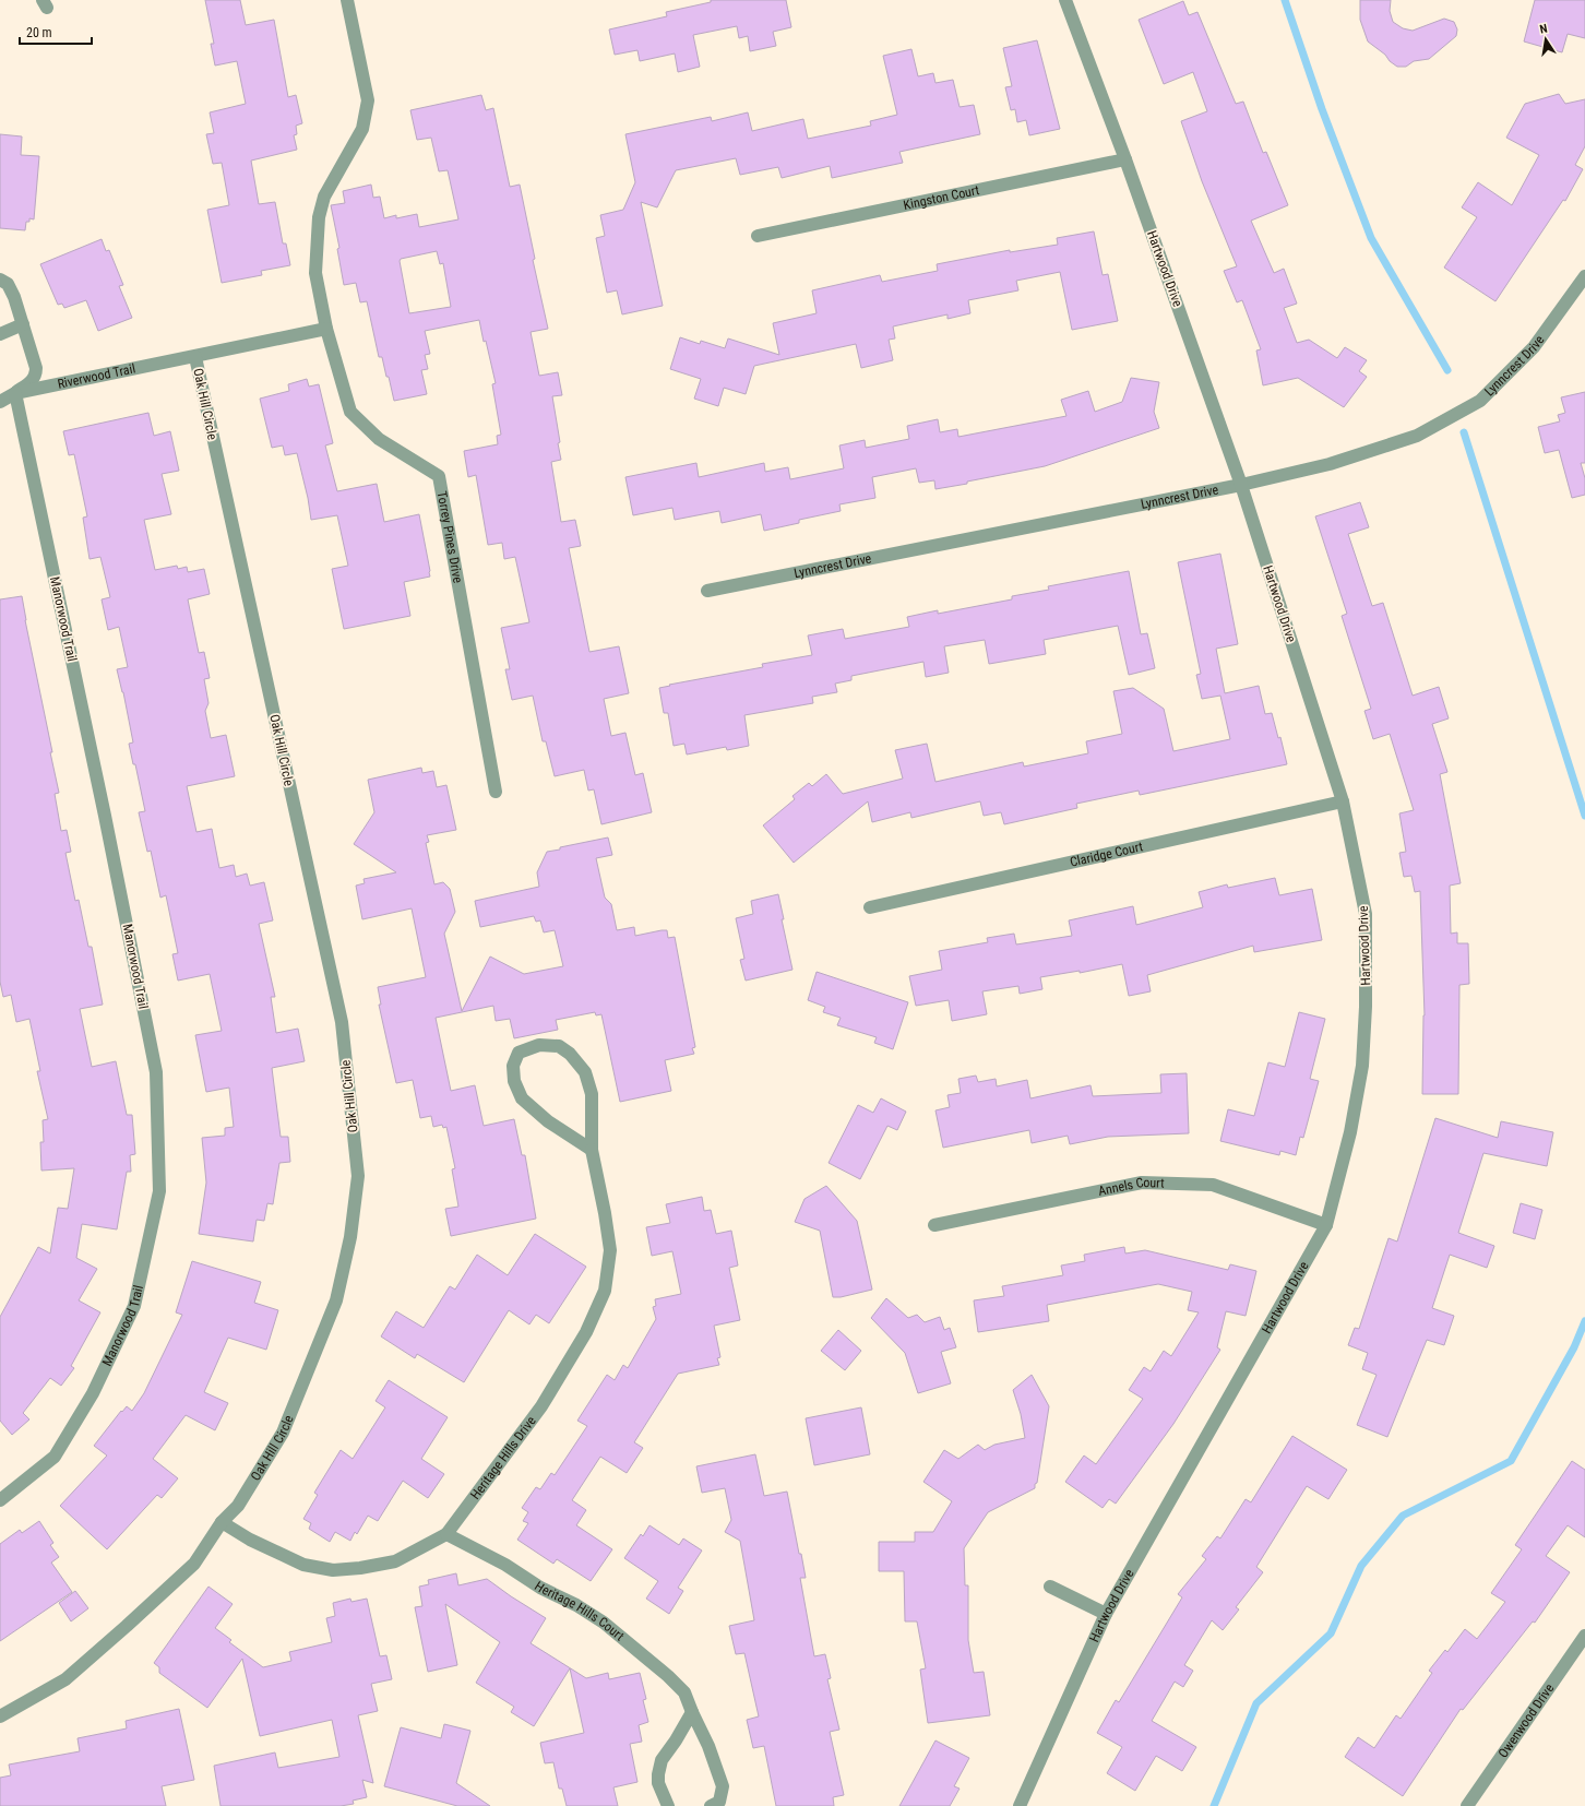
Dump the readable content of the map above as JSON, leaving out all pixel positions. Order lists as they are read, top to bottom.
{
  "streets": {
    "street": [
      "Kingston Court",
      "Hartwood Drive",
      "Lynncrest Drive",
      "Riverwood Trail",
      "Oak Hill Circle",
      "Torrey Pines Drive",
      "Manorwood Trail",
      "Claridge Court",
      "Annels Court",
      "Heritage Hills Drive",
      "Heritage Hills Court",
      "Owenwood Drive"
    ]
  },
  "crossings": [
    ["Kingston Court", "Hartwood Drive"],
    ["Hartwood Drive", "Lynncrest Drive"],
    ["Hartwood Drive", "Claridge Court"],
    ["Hartwood Drive", "Annels Court"],
    ["Riverwood Trail", "Oak Hill Circle"],
    ["Riverwood Trail", "Manorwood Trail"],
    ["Oak Hill Circle", "Heritage Hills Drive"],
    ["Heritage Hills Drive", "Heritage Hills Court"]
  ],
  "scale_bar": "20 m",
  "north": "top"
}
